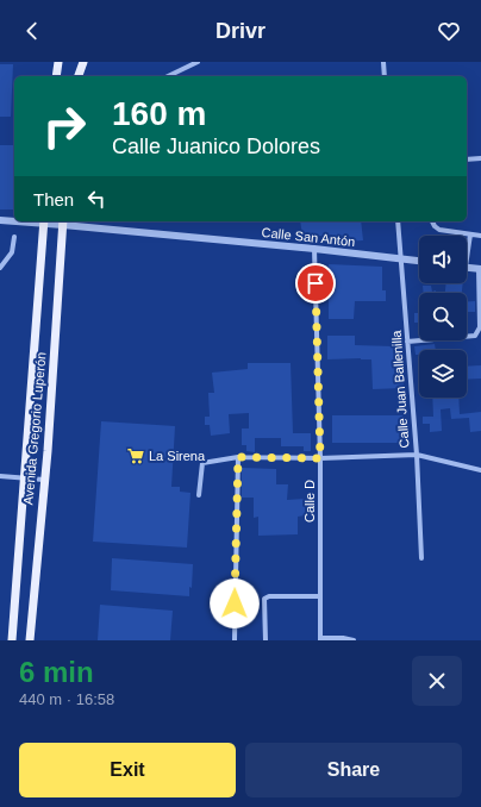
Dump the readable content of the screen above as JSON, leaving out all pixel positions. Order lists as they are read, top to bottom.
{
  "streets": {
    "main road": ["Avenida Gregorio Luperón"],
    "street": ["Calle San Antón", "Calle Juan Ballenilla", "Calle D"]
  },
  "crossings": [
    ["Calle San Antón", "Calle Juan Ballenilla"],
    ["Calle San Antón", "Avenida Gregorio Luperón"],
    ["Calle San Antón", "Calle D"]
  ],
  "places": {
    "supermarket": ["La Sirena"]
  },
  "page": {
    "header": "Drivr",
    "turn": ["160 m", "Calle Juanico Dolores"],
    "then": "Then",
    "heading": ["6 min", "440 m · 16:58"],
    "buttons": ["Exit", "Share"]
  }
}
